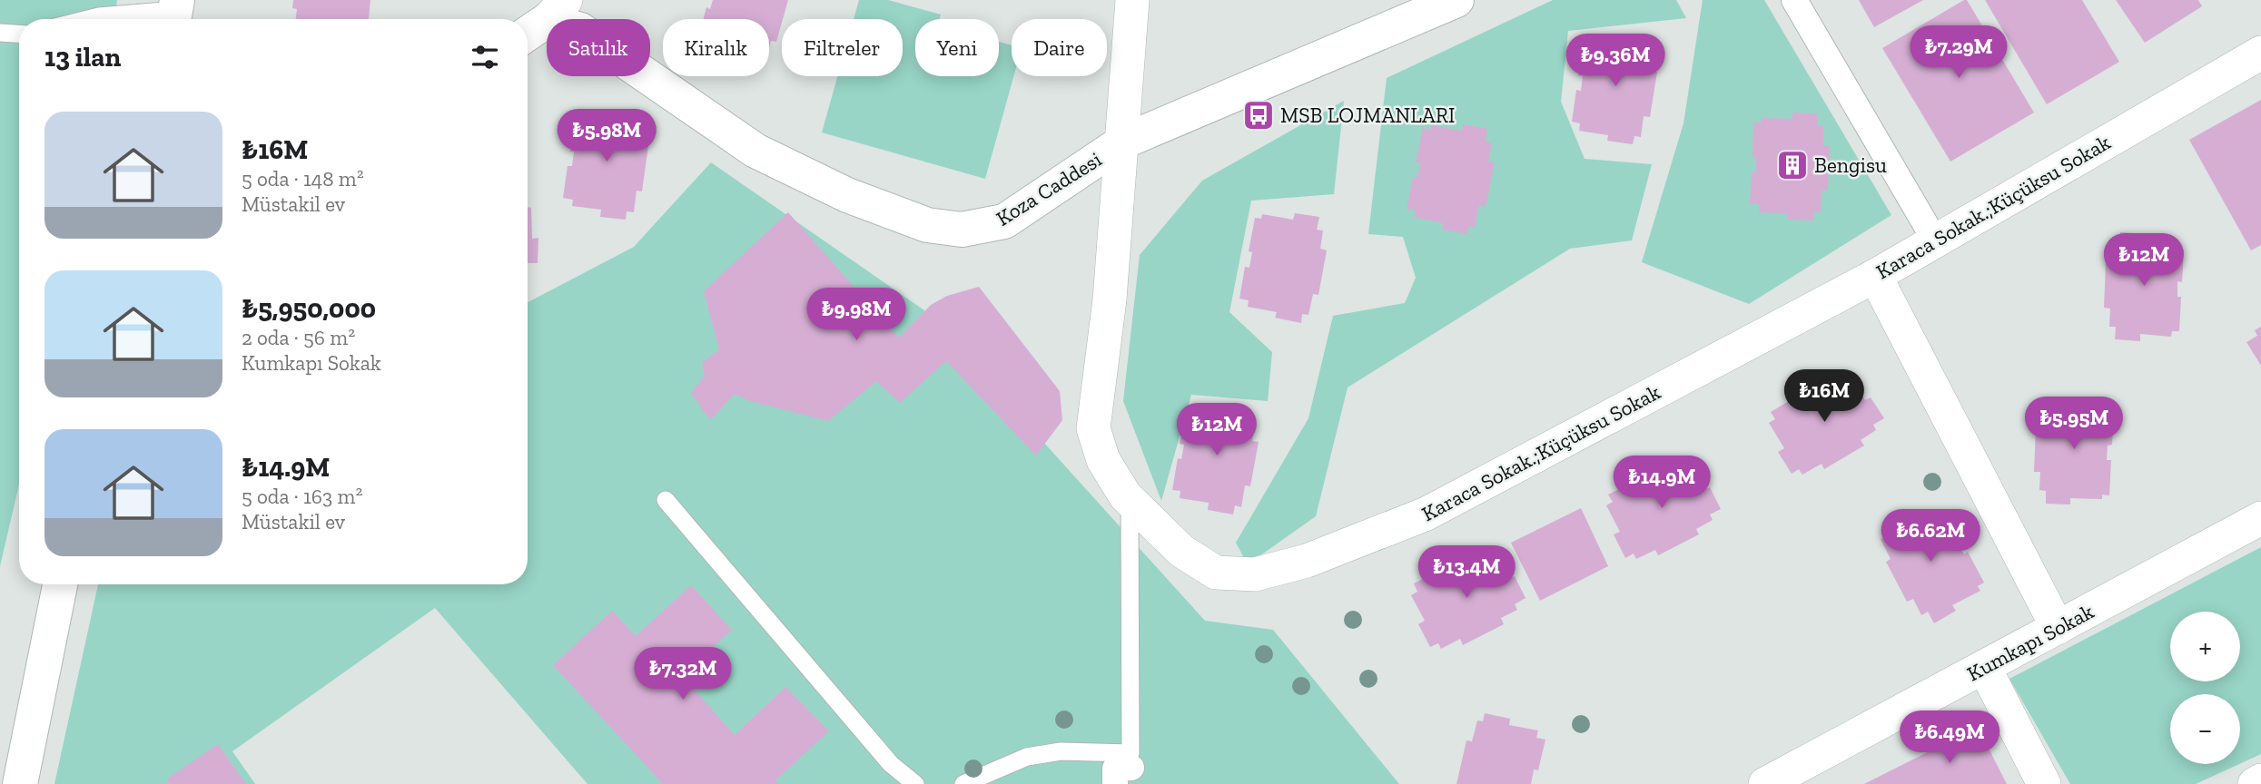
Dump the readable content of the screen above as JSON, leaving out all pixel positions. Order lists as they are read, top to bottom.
{
  "streets": {
    "street": ["Koza Caddesi", "Karaca Sokak.;Küçüksu Sokak", "Kumkapı Sokak"]
  },
  "crossings": [
    ["Koza Caddesi", "Karaca Sokak.;Küçüksu Sokak"]
  ],
  "places": {
    "bus stop": ["MSB LOJMANLARI"],
    "building": ["Bengisu"]
  },
  "page": {
    "chip": [
      "Satılık",
      "Kiralık",
      "Filtreler",
      "Yeni",
      "Daire"
    ],
    "heading": "13 ilan",
    "price": [
      "₺7.29M",
      "₺9.36M",
      "₺5.98M",
      "₺12M",
      "₺9.98M",
      "₺16M",
      "₺5.95M",
      "₺12M",
      "₺14.9M",
      "₺6.62M",
      "₺13.4M",
      "₺7.32M",
      "₺6.49M"
    ],
    "list": [
      {
        "name": "₺16M",
        "note": "5 oda · 148 m² · Müstakil ev"
      },
      {
        "name": "₺5,950,000",
        "note": "2 oda · 56 m² · Kumkapı Sokak"
      },
      {
        "name": "₺14.9M",
        "note": "5 oda · 163 m² · Müstakil ev"
      }
    ],
    "map_buttons": ["+", "−"]
  }
}
